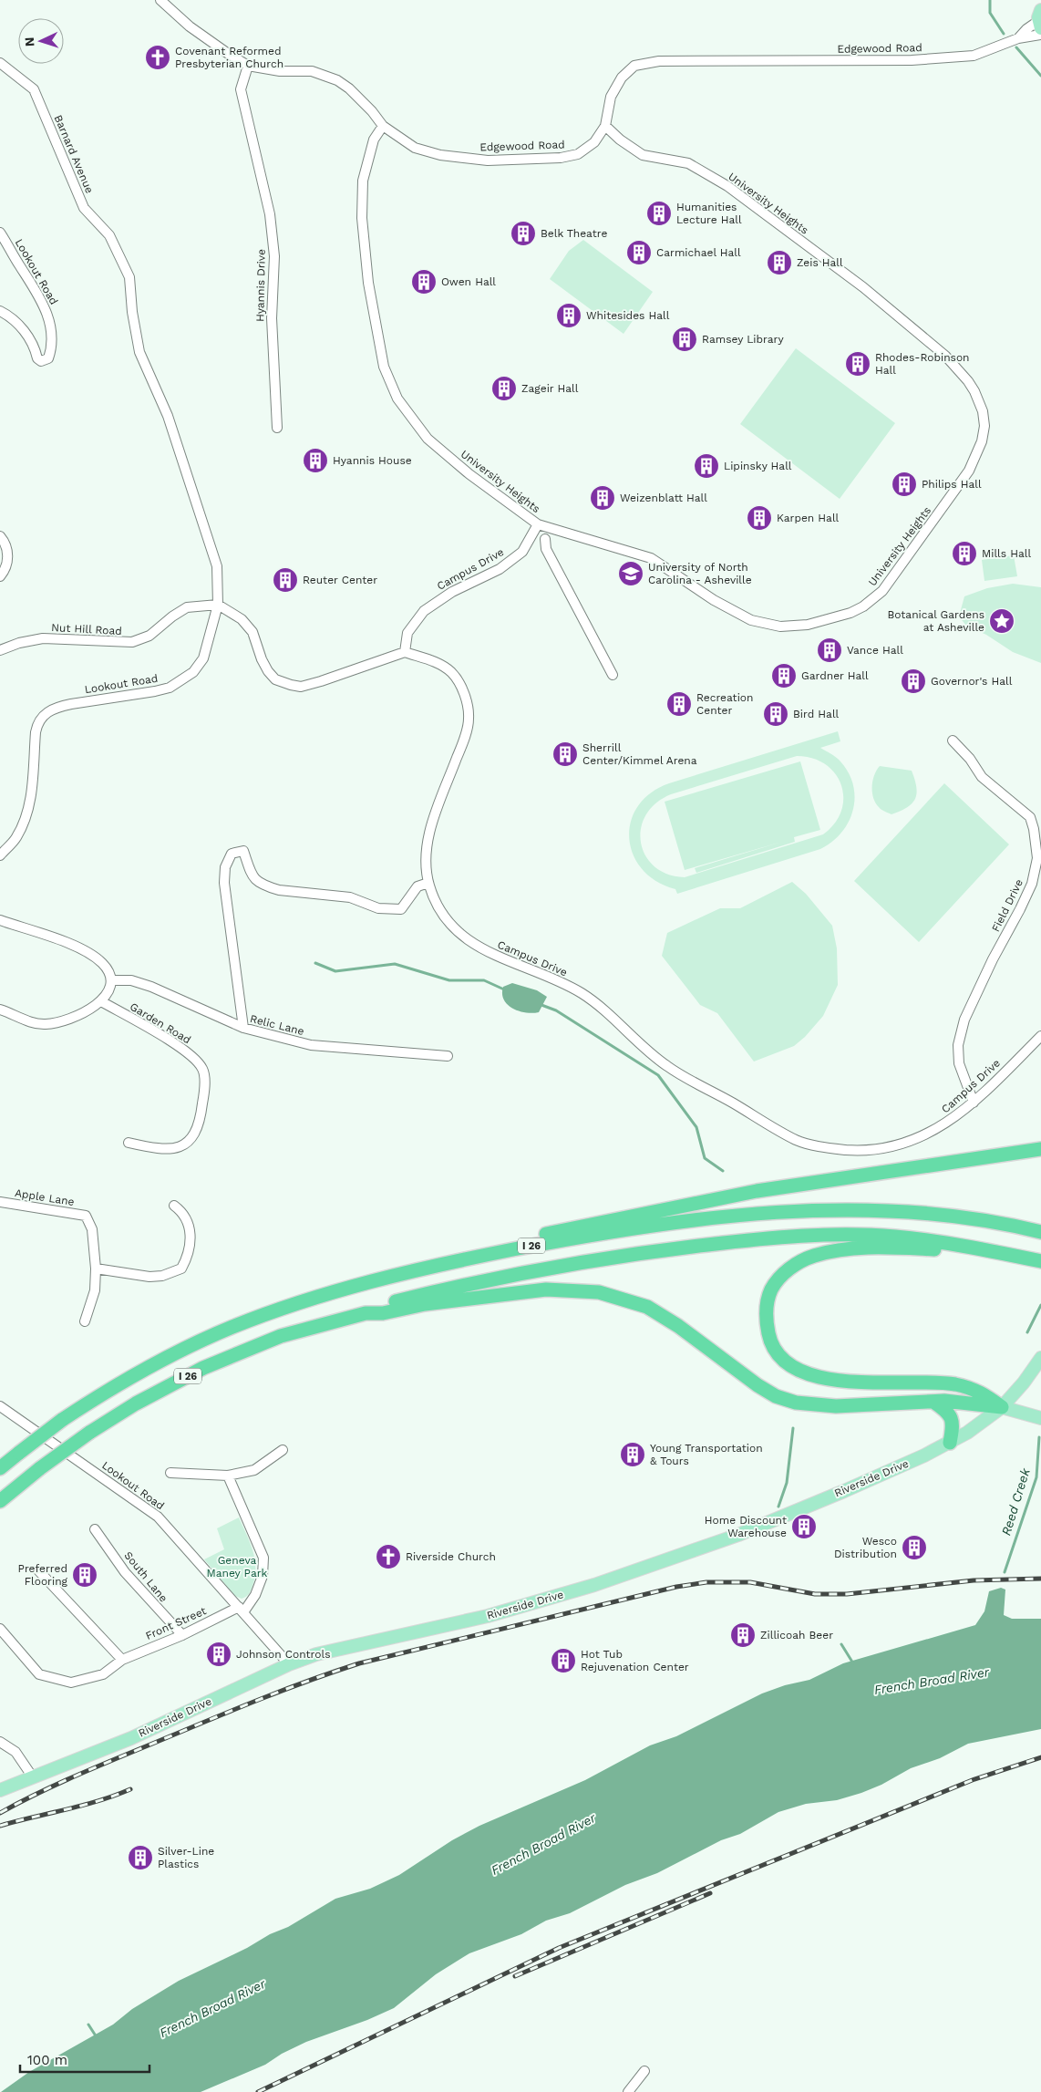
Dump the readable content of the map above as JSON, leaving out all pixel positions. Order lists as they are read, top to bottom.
{
  "streets": {
    "highway": ["I 26"],
    "main road": ["Riverside Drive"],
    "street": [
      "Edgewood Road",
      "Barnard Avenue",
      "University Heights",
      "Lookout Road",
      "Hyannis Drive",
      "Campus Drive",
      "Nut Hill Road",
      "Field Drive",
      "Garden Road",
      "Relic Lane",
      "Apple Lane",
      "South Lane",
      "Front Street"
    ]
  },
  "crossings": [
    ["Edgewood Road", "University Heights"],
    ["Edgewood Road", "Hyannis Drive"],
    ["Barnard Avenue", "Lookout Road"],
    ["University Heights", "Campus Drive"],
    ["Lookout Road", "Nut Hill Road"],
    ["Lookout Road", "Riverside Drive"],
    ["Lookout Road", "Front Street"],
    ["Campus Drive", "Field Drive"],
    ["South Lane", "Front Street"]
  ],
  "water": ["Reed Creek", "French Broad River"],
  "parks": ["Geneva Maney Park"],
  "places": {
    "church": ["Covenant Reformed Presbyterian Church", "Riverside Church"],
    "building": [
      "Humanities Lecture Hall",
      "Belk Theatre",
      "Carmichael Hall",
      "Zeis Hall",
      "Owen Hall",
      "Whitesides Hall",
      "Ramsey Library",
      "Rhodes-Robinson Hall",
      "Zageir Hall",
      "Hyannis House",
      "Lipinsky Hall",
      "Philips Hall",
      "Weizenblatt Hall",
      "Karpen Hall",
      "Mills Hall",
      "Reuter Center",
      "Vance Hall",
      "Gardner Hall",
      "Governor's Hall",
      "Recreation Center",
      "Bird Hall",
      "Sherrill Center/Kimmel Arena",
      "Young Transportation & Tours",
      "Home Discount Warehouse",
      "Wesco Distribution",
      "Preferred Flooring",
      "Zillicoah Beer",
      "Johnson Controls",
      "Hot Tub Rejuvenation Center",
      "Silver-Line Plastics"
    ],
    "school or university": ["University of North Carolina - Asheville"],
    "place": ["Botanical Gardens at Asheville"]
  },
  "scale_bar": "100 m",
  "north": "left"
}
